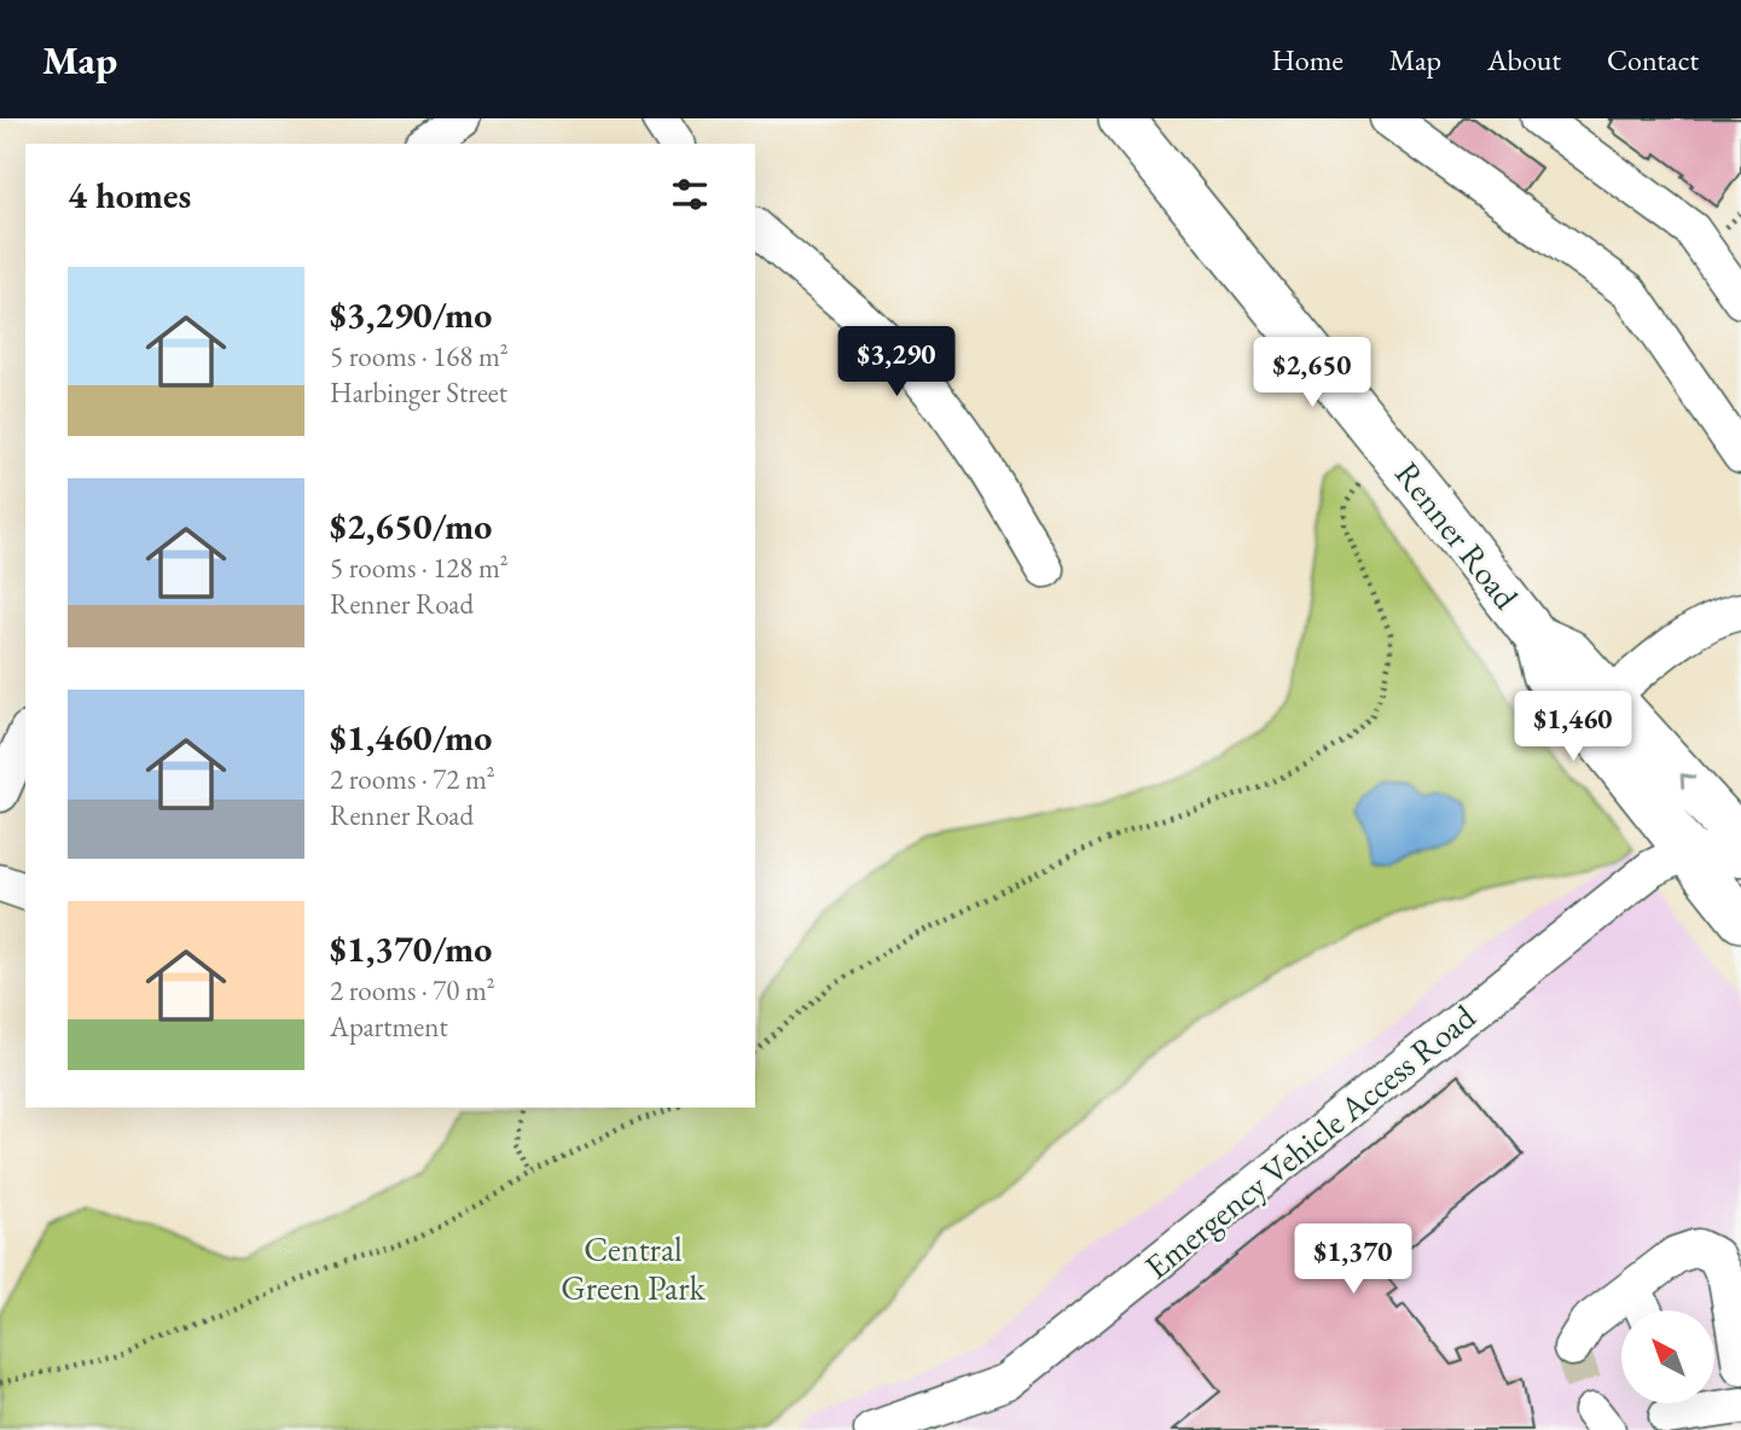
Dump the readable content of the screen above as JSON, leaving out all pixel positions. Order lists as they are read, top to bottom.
{
  "streets": {
    "main road": ["Renner Road"],
    "street": ["Emergency Vehicle Access Road"]
  },
  "crossings": [
    ["Renner Road", "Emergency Vehicle Access Road"]
  ],
  "parks": ["Central Green Park"],
  "north": "top left",
  "page": {
    "header": "Map",
    "nav": [
      "Home",
      "Map",
      "About",
      "Contact"
    ],
    "heading": "4 homes",
    "list": [
      {
        "name": "$3,290/mo",
        "note": "5 rooms · 168 m² · Harbinger Street"
      },
      {
        "name": "$2,650/mo",
        "note": "5 rooms · 128 m² · Renner Road"
      },
      {
        "name": "$1,460/mo",
        "note": "2 rooms · 72 m² · Renner Road"
      },
      {
        "name": "$1,370/mo",
        "note": "2 rooms · 70 m² · Apartment"
      }
    ],
    "price": [
      "$3,290",
      "$2,650",
      "$1,460",
      "$1,370"
    ]
  }
}
